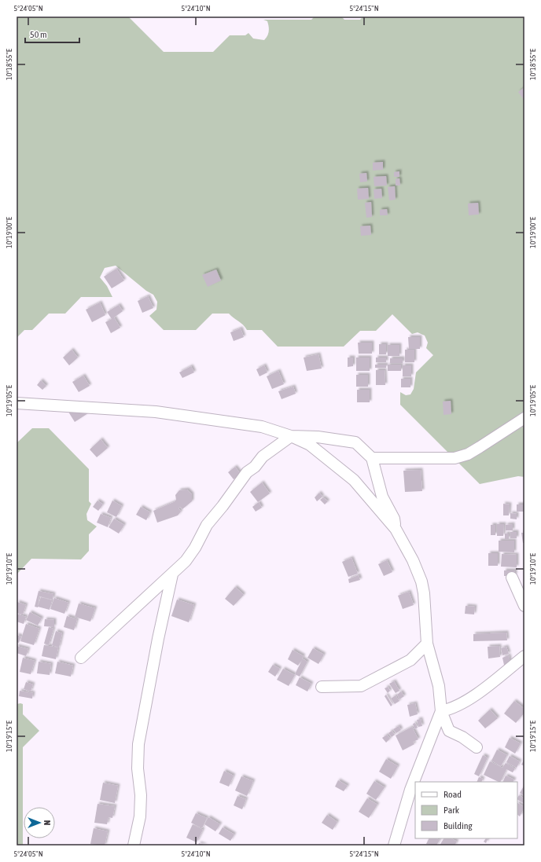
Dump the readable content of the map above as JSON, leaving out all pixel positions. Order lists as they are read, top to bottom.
{
  "legend": ["Road", "Park", "Building"],
  "scale_bar": "50 m",
  "north": "right",
  "coordinates": [
    "5°24'05\"N",
    "5°24'10\"N",
    "5°24'15\"N",
    "10°18'55\"E",
    "10°19'00\"E",
    "10°19'05\"E",
    "10°19'10\"E",
    "10°19'15\"E"
  ]
}
